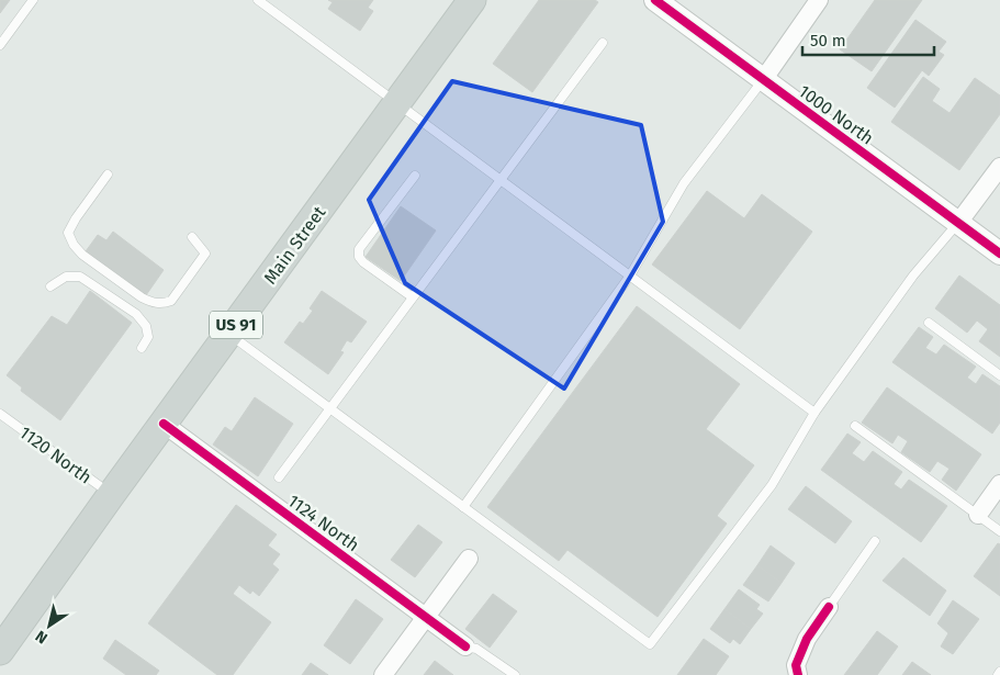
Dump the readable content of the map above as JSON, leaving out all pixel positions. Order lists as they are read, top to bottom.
{
  "streets": {
    "main road": ["Main Street", "US 91"],
    "street": ["1000 North", "1124 North"],
    "lane": ["1120 North"]
  },
  "crossings": [
    ["Main Street", "1120 North"],
    ["Main Street", "1124 North"]
  ],
  "scale_bar": "50 m",
  "north": "bottom left"
}
